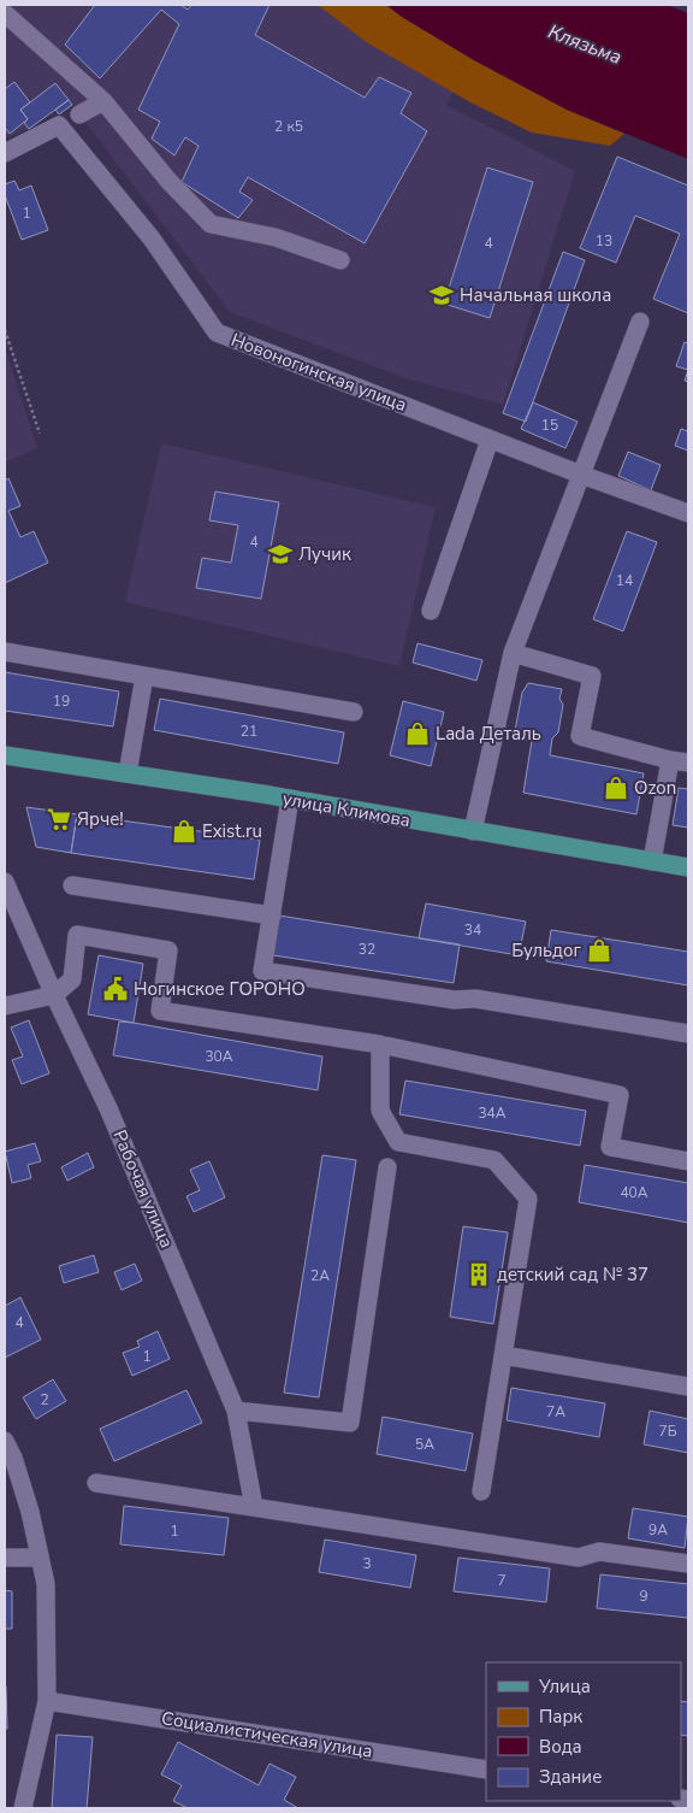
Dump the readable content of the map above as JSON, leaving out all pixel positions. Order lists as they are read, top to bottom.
{
  "streets": {
    "main road": ["улица Климова"],
    "street": ["Новоногинская улица", "Рабочая улица", "Социалистическая улица"]
  },
  "water": ["Клязьма"],
  "places": {
    "school or university": ["Начальная школа", "Лучик"],
    "shop": [
      "Lada Деталь",
      "Ozon",
      "Exist.ru",
      "Бульдог"
    ],
    "supermarket": ["Ярче!"],
    "public building": ["Ногинское ГОРОНО"],
    "building": ["детский сад № 37"]
  },
  "house_numbers": [
    "2 к5",
    "1",
    "13",
    "4",
    "15",
    "4",
    "14",
    "19",
    "21",
    "34",
    "32",
    "30А",
    "34А",
    "40А",
    "2А",
    "4",
    "1",
    "2",
    "7А",
    "7Б",
    "5А",
    "9А",
    "1",
    "3",
    "7",
    "9"
  ],
  "legend": [
    "Улица",
    "Парк",
    "Вода",
    "Здание"
  ]
}
